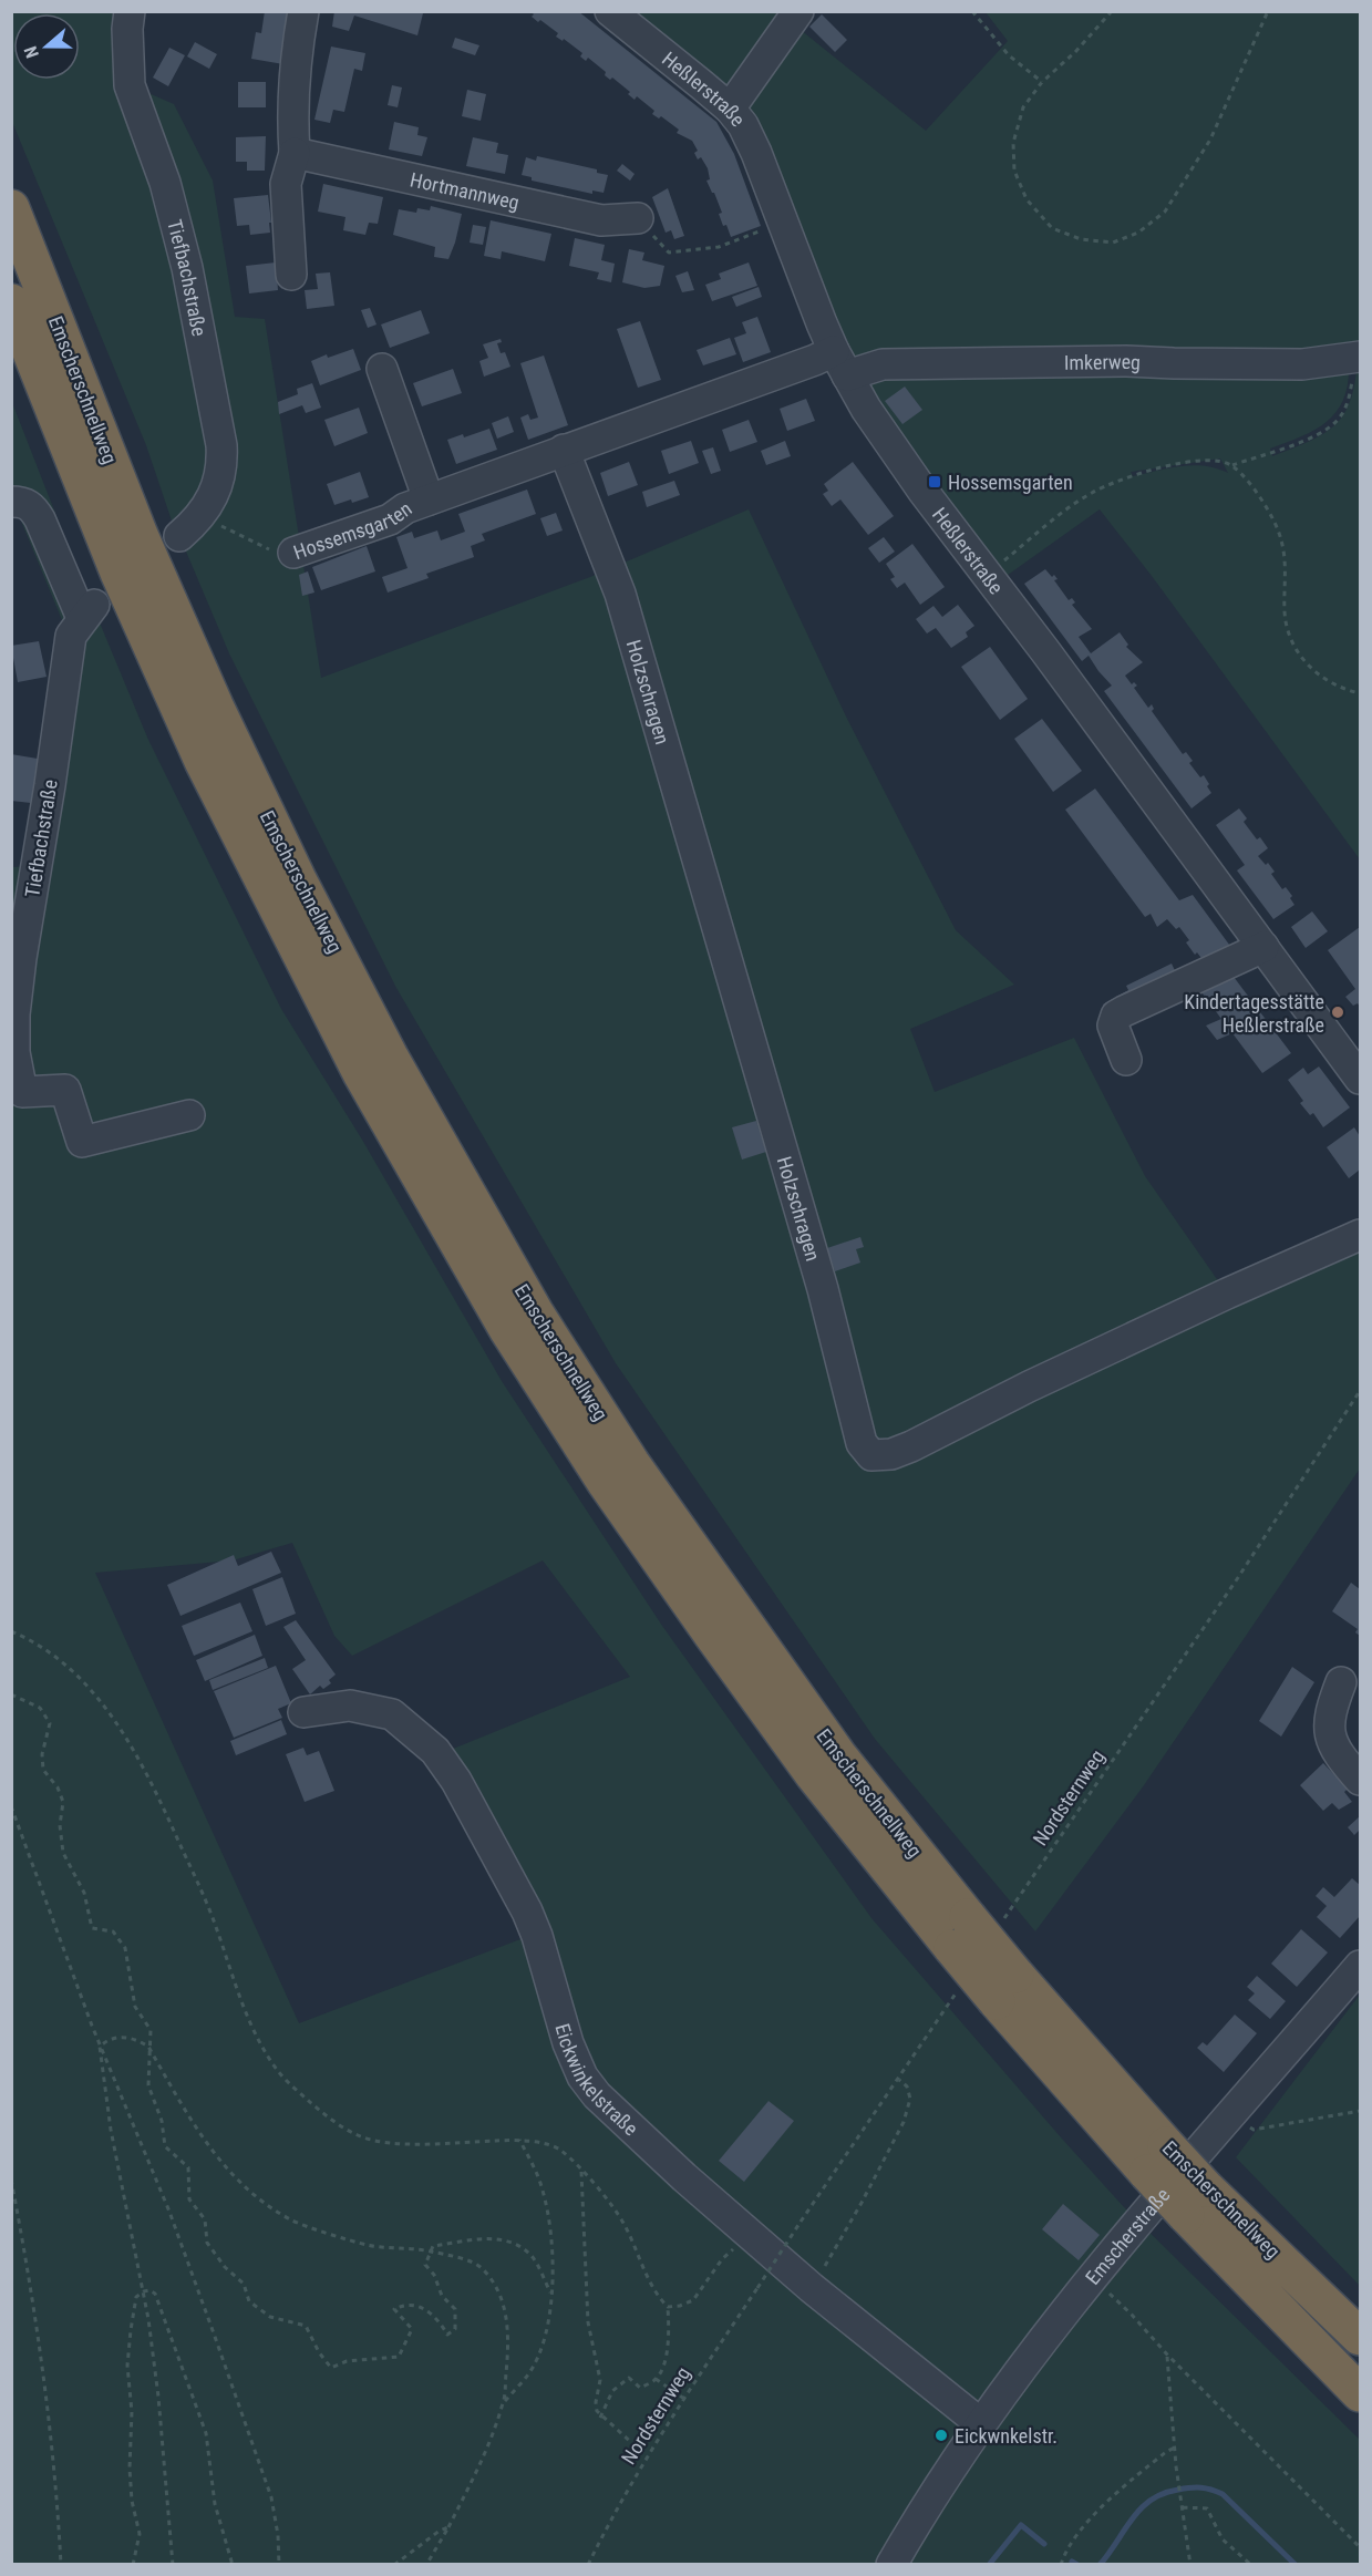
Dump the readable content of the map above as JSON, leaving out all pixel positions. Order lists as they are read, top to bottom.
{
  "streets": {
    "highway": ["Emscherschnellweg"],
    "street": [
      "Heßlerstraße",
      "Hortmannweg",
      "Tiefbachstraße",
      "Imkerweg",
      "Hossemsgarten",
      "Holzschragen",
      "Eickwinkelstraße",
      "Emscherstraße"
    ],
    "path": ["Nordsternweg"]
  },
  "crossings": [
    ["Heßlerstraße", "Imkerweg"],
    ["Heßlerstraße", "Hossemsgarten"],
    ["Tiefbachstraße", "Hossemsgarten"],
    ["Imkerweg", "Hossemsgarten"],
    ["Emscherschnellweg", "Nordsternweg"],
    ["Hossemsgarten", "Holzschragen"],
    ["Eickwinkelstraße", "Emscherstraße"]
  ],
  "places": {
    "transit": ["Hossemsgarten"],
    "other": ["Kindertagesstätte Heßlerstraße", "Eickwnkelstr."]
  },
  "north": "left"
}
